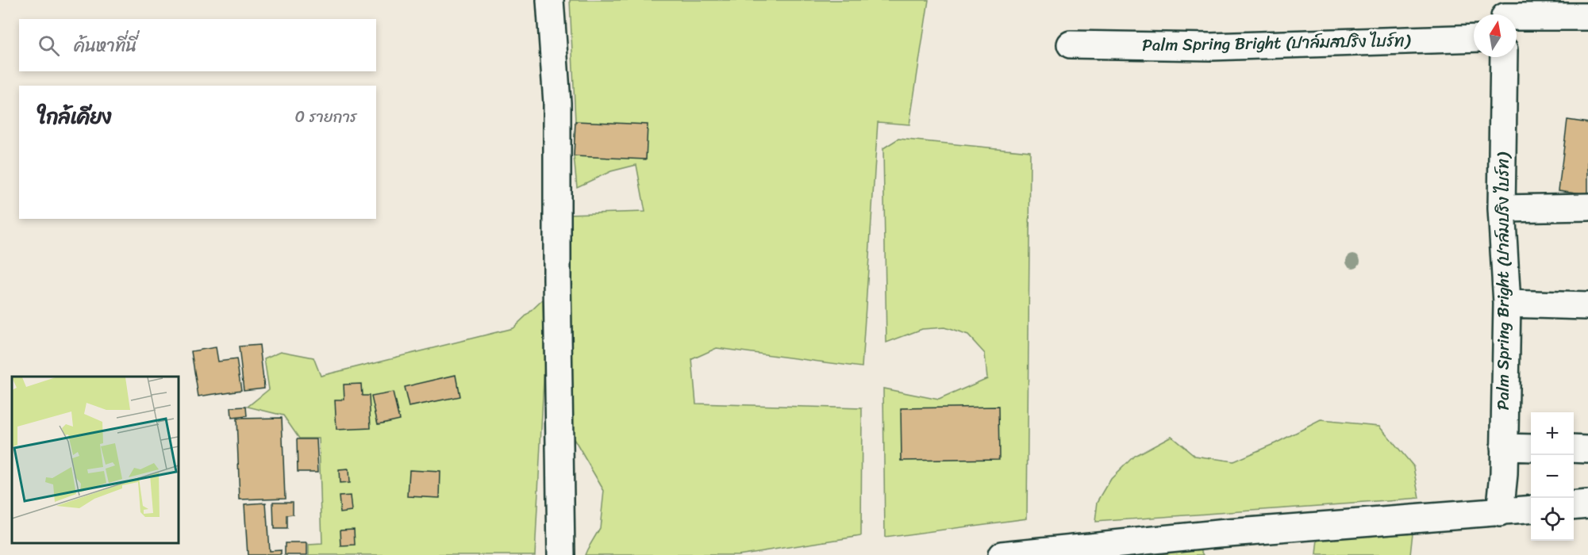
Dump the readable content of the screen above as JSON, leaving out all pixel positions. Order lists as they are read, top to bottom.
{
  "streets": {
    "street": ["Palm Spring Bright (ปาล์มสปริง ไบร์ท)", "Palm Spring Bright (ปาล์มปริง ไบร์ท)"]
  },
  "north": "top",
  "page": {
    "search": "ค้นหาที่นี่",
    "heading": ["ใกล้เคียง", "0 รายการ"],
    "map_buttons": ["+", "−"]
  }
}
